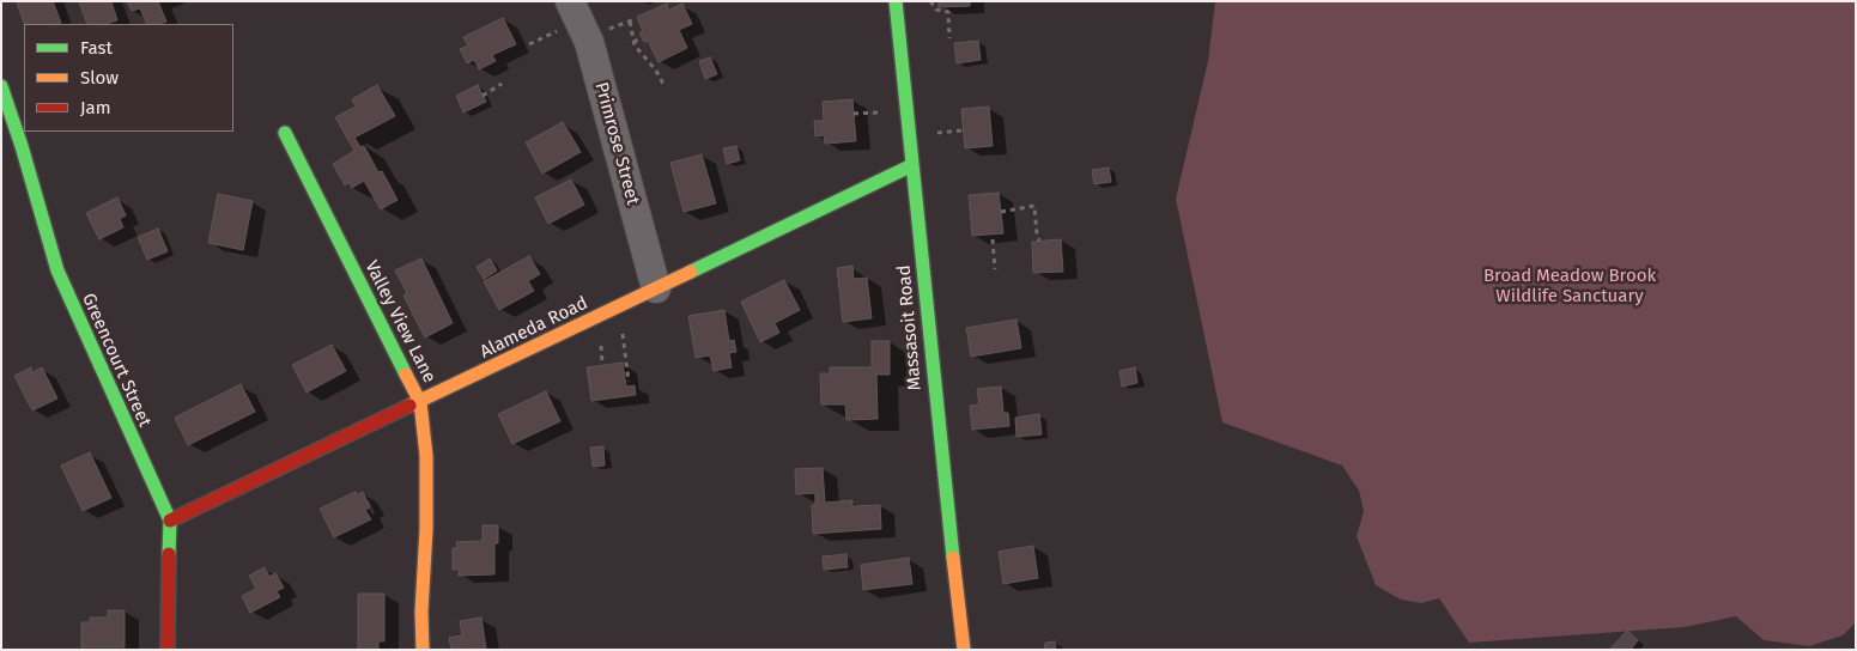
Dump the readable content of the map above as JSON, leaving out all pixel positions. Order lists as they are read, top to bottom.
{
  "streets": {
    "street": [
      "Primrose Street",
      "Valley View Lane",
      "Alameda Road",
      "Massasoit Road",
      "Greencourt Street"
    ]
  },
  "crossings": [
    ["Primrose Street", "Alameda Road"],
    ["Valley View Lane", "Alameda Road"],
    ["Alameda Road", "Massasoit Road"],
    ["Alameda Road", "Greencourt Street"]
  ],
  "parks": ["Broad Meadow Brook Wildlife Sanctuary"],
  "legend": ["Fast", "Slow", "Jam"]
}
